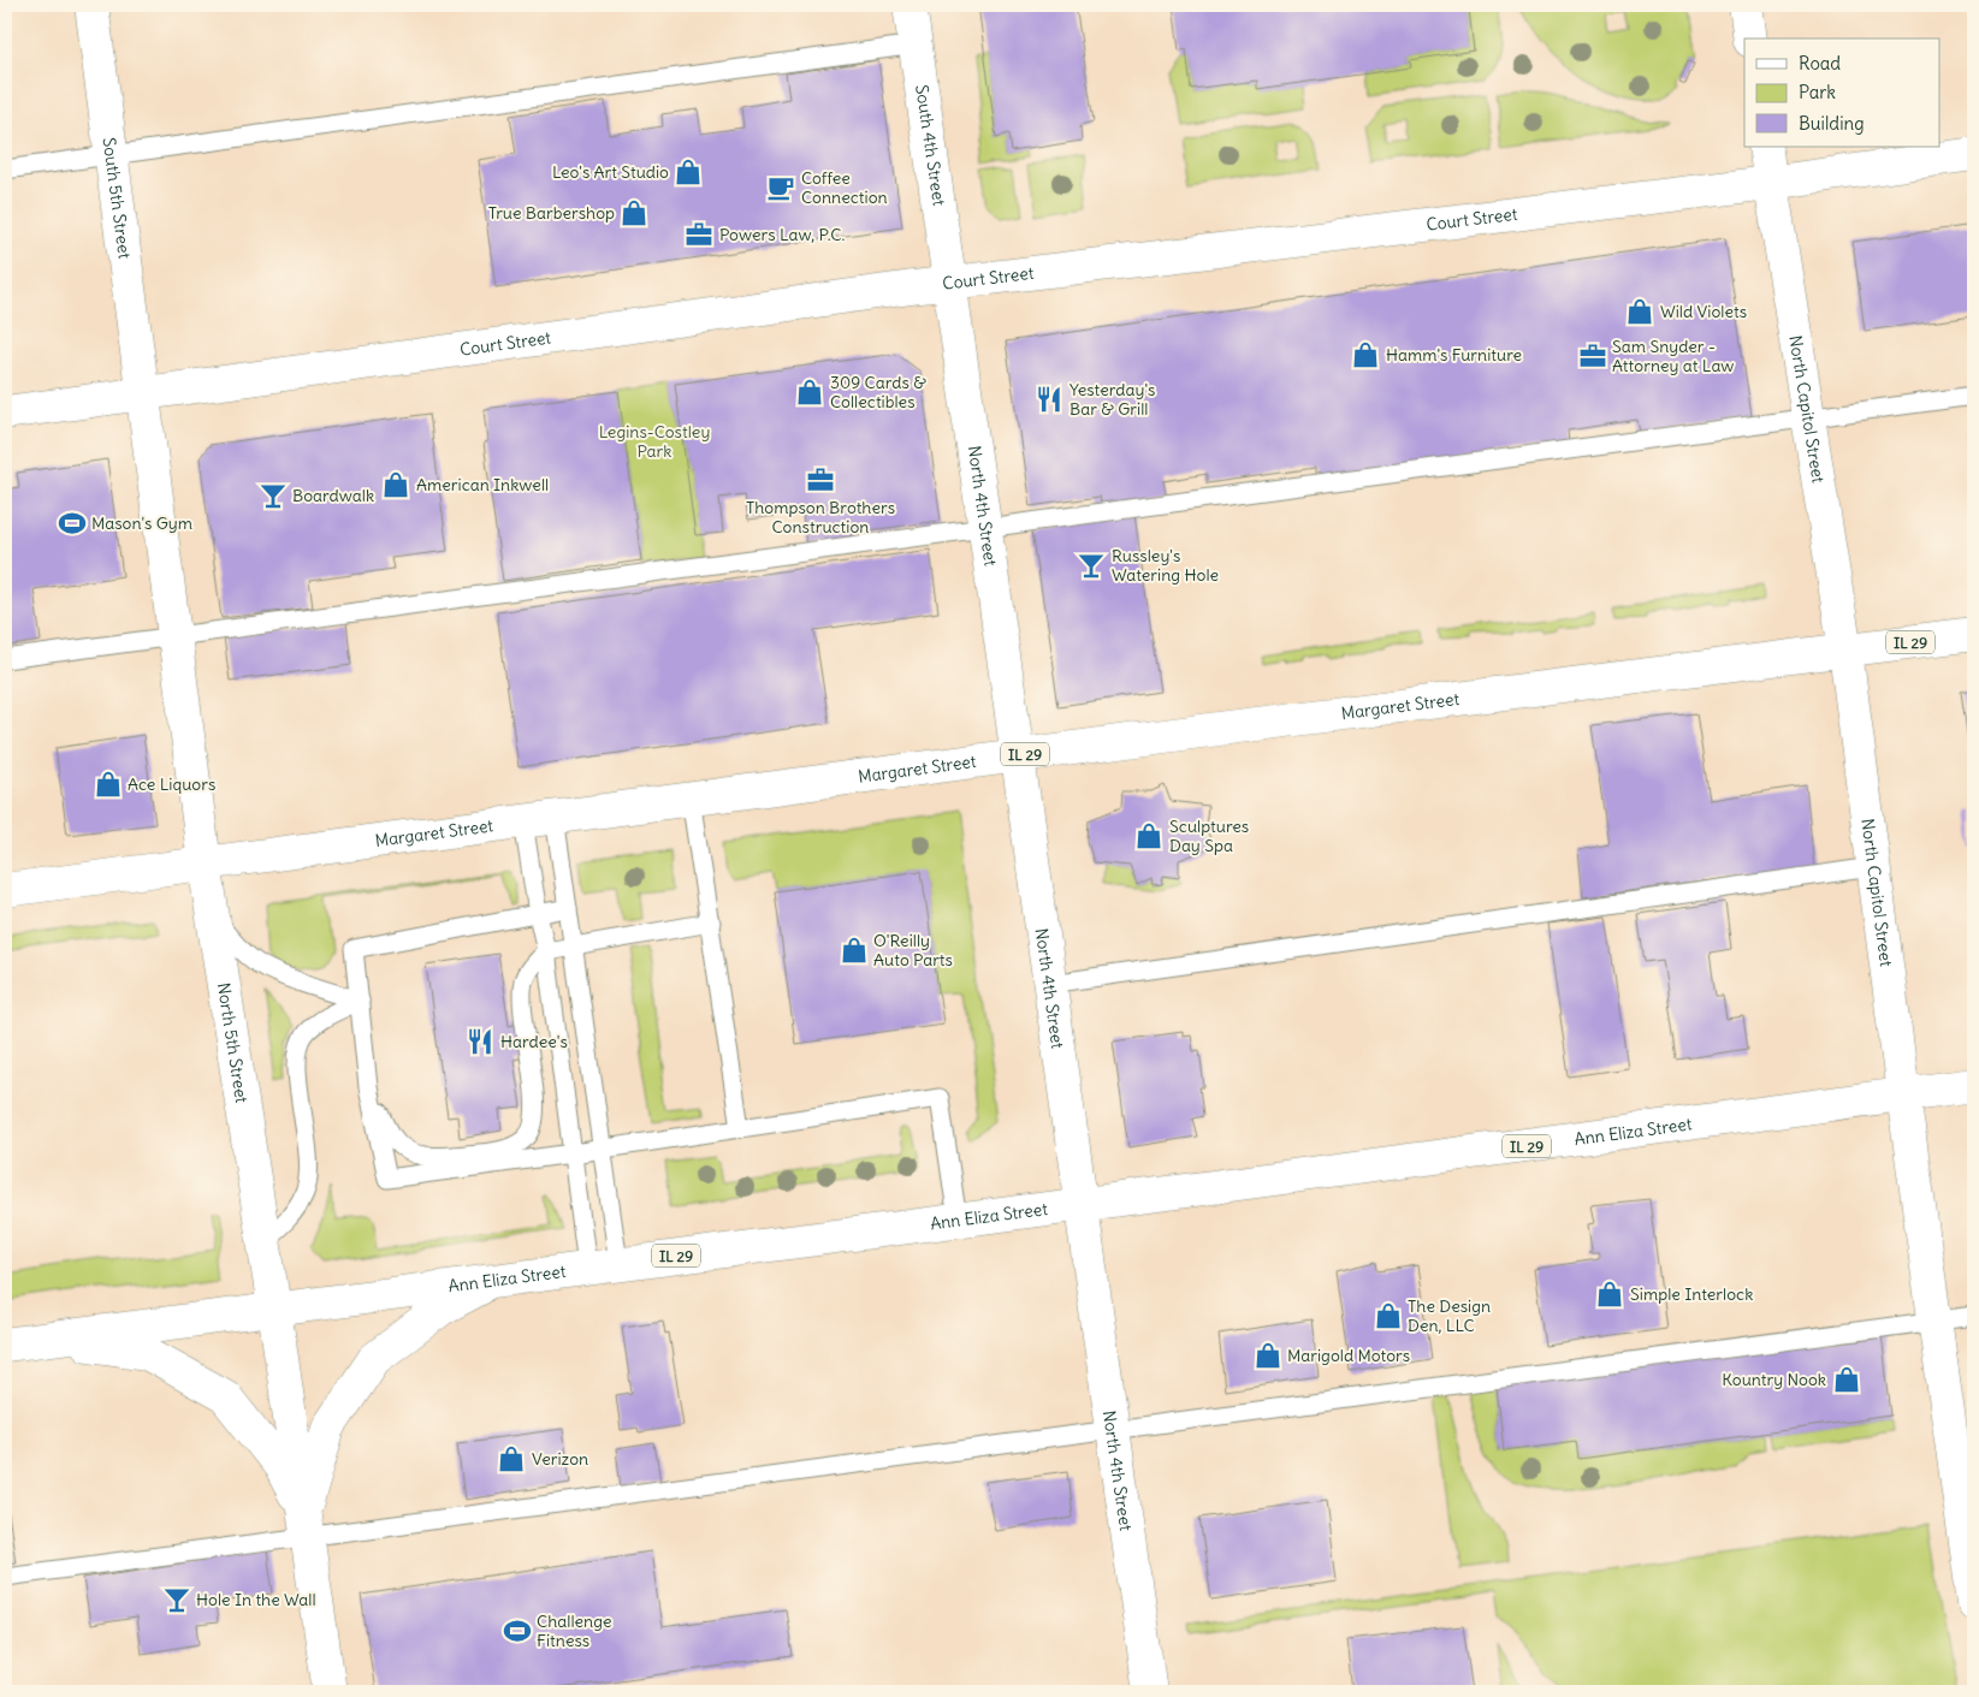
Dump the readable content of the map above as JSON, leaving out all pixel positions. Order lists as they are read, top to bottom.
{
  "streets": {
    "main road": [
      "South 4th Street",
      "South 5th Street",
      "Court Street",
      "North Capitol Street",
      "North 4th Street",
      "IL 29",
      "Margaret Street",
      "North 5th Street",
      "Ann Eliza Street"
    ]
  },
  "crossings": [
    ["South 4th Street", "Court Street"],
    ["South 4th Street", "North 4th Street"],
    ["South 5th Street", "Court Street"],
    ["South 5th Street", "North 5th Street"],
    ["Court Street", "North Capitol Street"],
    ["Court Street", "North 4th Street"],
    ["Court Street", "North 5th Street"],
    ["North Capitol Street", "Margaret Street"],
    ["North Capitol Street", "Ann Eliza Street"],
    ["North 4th Street", "Margaret Street"],
    ["North 4th Street", "Ann Eliza Street"],
    ["Margaret Street", "North 5th Street"],
    ["North 5th Street", "Ann Eliza Street"]
  ],
  "parks": ["Legins-Costley Park"],
  "places": {
    "shop": [
      "Leo's Art Studio",
      "True Barbershop",
      "Wild Violets",
      "Hamm's Furniture",
      "309 Cards & Collectibles",
      "American Inkwell",
      "Ace Liquors",
      "Sculptures Day Spa",
      "O'Reilly Auto Parts",
      "Simple Interlock",
      "The Design Den, LLC",
      "Marigold Motors",
      "Kountry Nook",
      "Verizon"
    ],
    "cafe": ["Coffee Connection"],
    "office": ["Powers Law, P.C.", "Sam Snyder - Attorney at Law", "Thompson Brothers Construction"],
    "restaurant": ["Yesterday's Bar & Grill", "Hardee's"],
    "bar": ["Boardwalk", "Russley's Watering Hole", "Hole In the Wall"],
    "sports": ["Mason's Gym", "Challenge Fitness"]
  },
  "legend": ["Road", "Park", "Building"]
}
